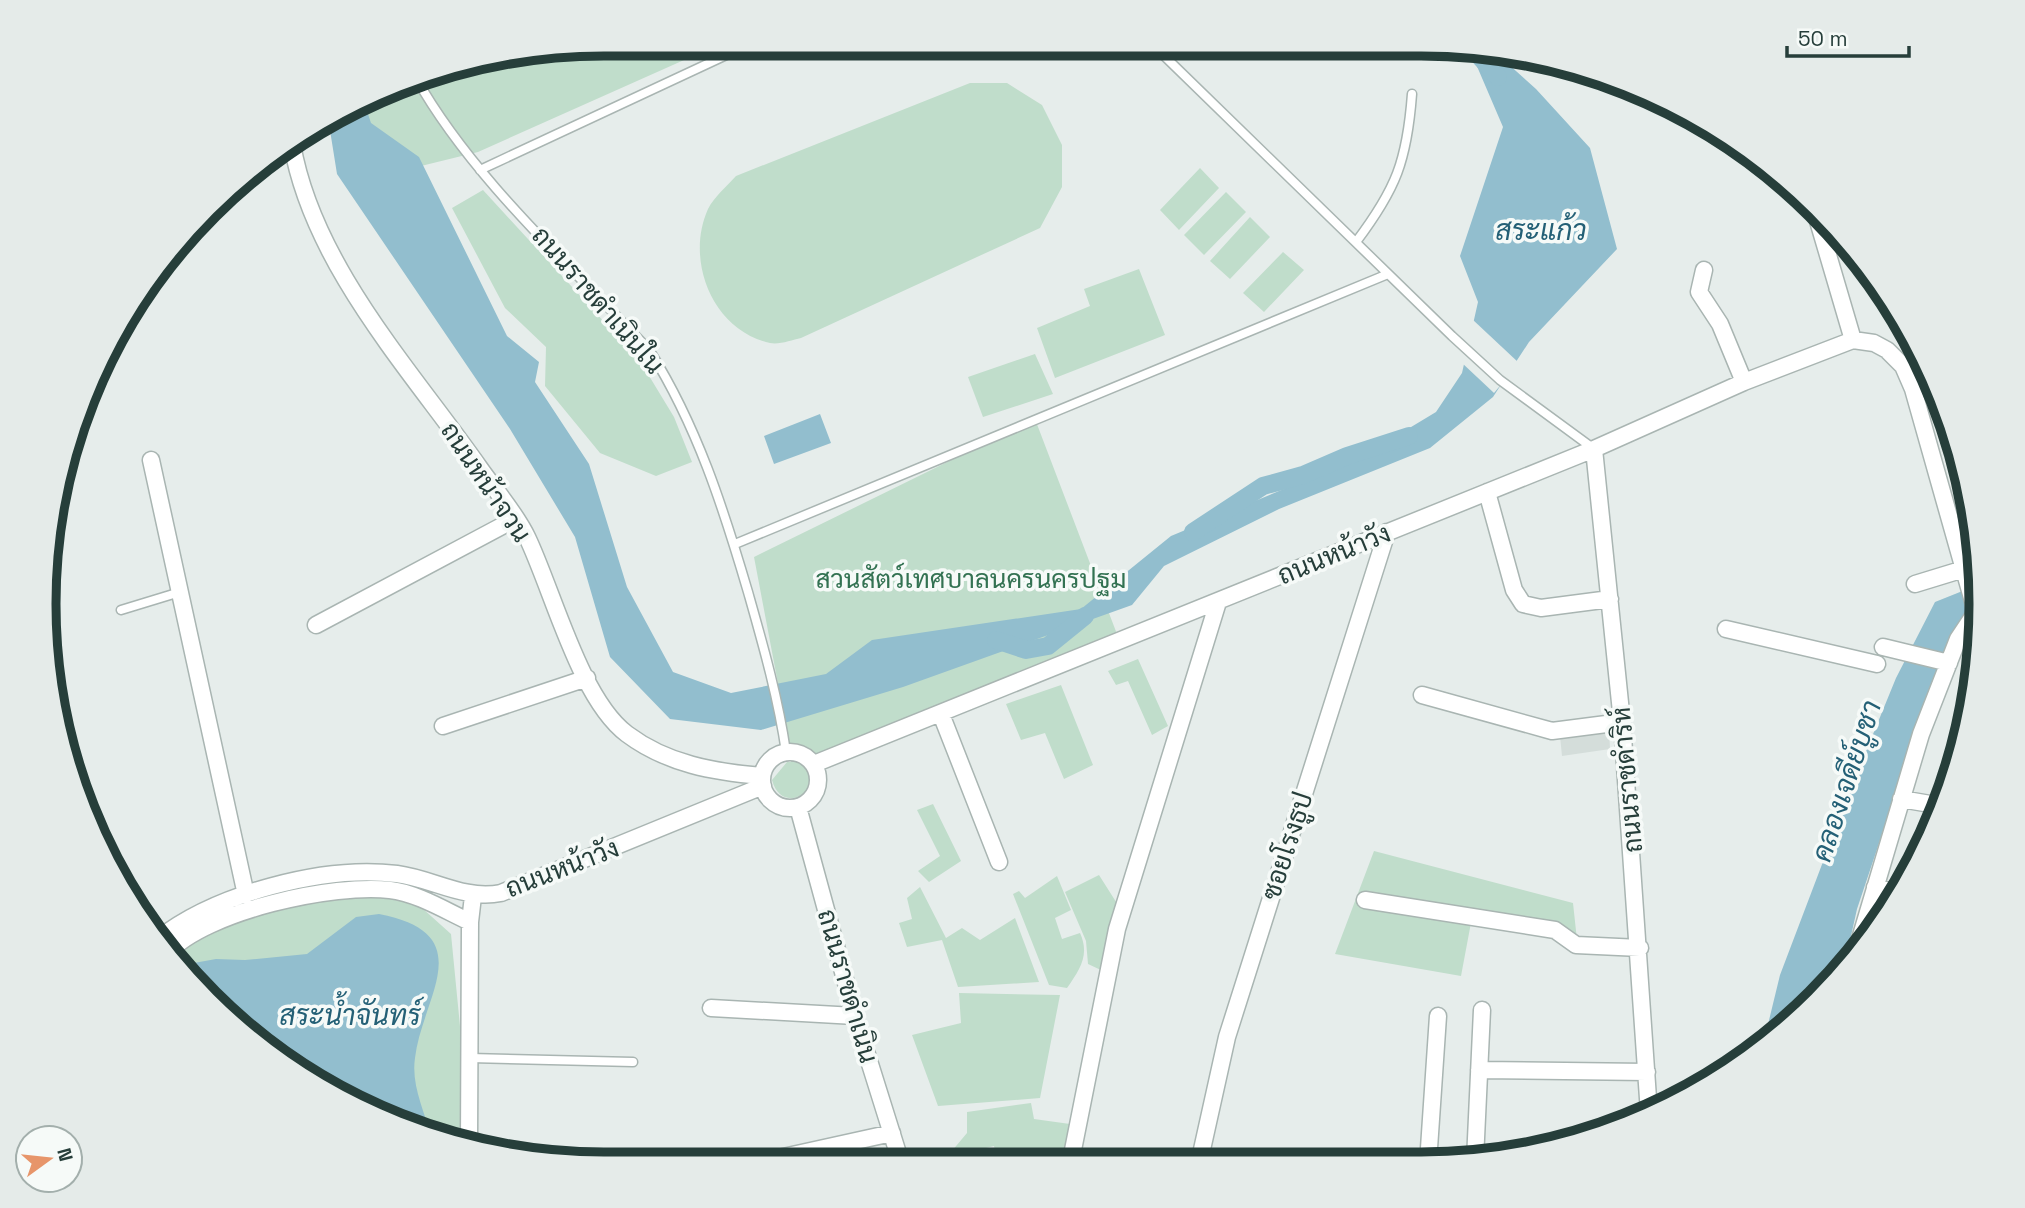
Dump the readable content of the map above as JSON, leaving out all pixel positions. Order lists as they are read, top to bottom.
{
  "streets": {
    "street": [
      "ถนนหน้าจวน",
      "ถนนหน้าวัง",
      "ถนนราชดำริห์",
      "ซอยโรงธูป",
      "ถนนราชดำเนิน"
    ],
    "lane": ["ถนนราชดำเนินใน"]
  },
  "crossings": [
    ["ถนนราชดำเนินใน", "ถนนหน้าจวน"],
    ["ถนนราชดำเนินใน", "ถนนหน้าวัง"],
    ["ถนนราชดำเนินใน", "ถนนราชดำเนิน"],
    ["ถนนหน้าจวน", "ถนนหน้าวัง"],
    ["ถนนหน้าจวน", "ถนนราชดำเนิน"],
    ["ถนนหน้าวัง", "ถนนราชดำริห์"],
    ["ถนนหน้าวัง", "ซอยโรงธูป"],
    ["ถนนหน้าวัง", "ถนนราชดำเนิน"]
  ],
  "water": ["สระแก้ว", "คลองเจดีย์บูชา", "สระน้ำจันทร์"],
  "parks": ["สวนสัตว์เทศบาลนครนครปฐม"],
  "scale_bar": "50 m",
  "north": "right"
}
